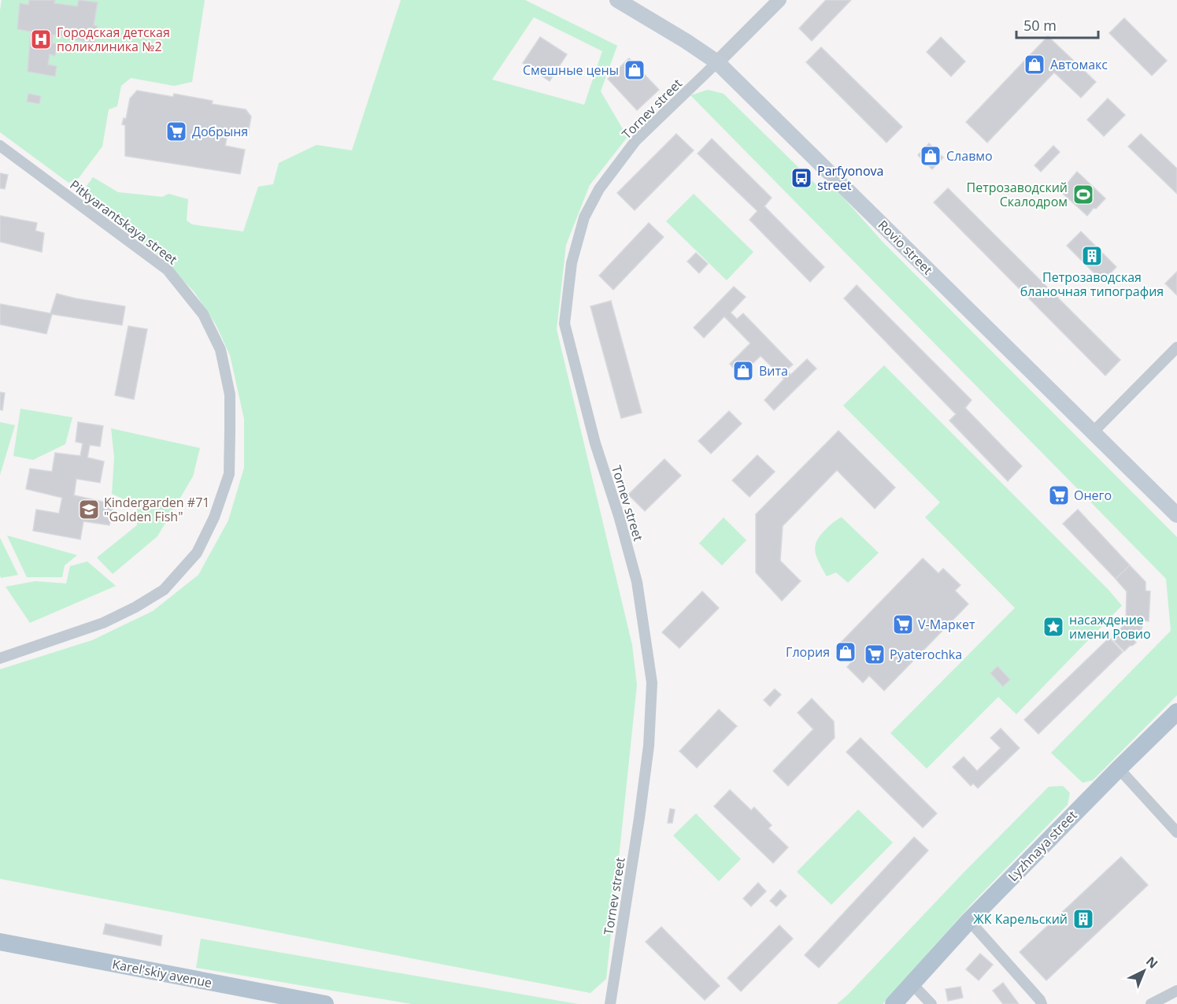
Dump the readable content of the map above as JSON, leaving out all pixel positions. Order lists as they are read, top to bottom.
{
  "streets": {
    "main road": ["Rovio street", "Lyzhnaya street", "Karel'skiy avenue"],
    "street": ["Tornev street", "Pitkyarantskaya street"]
  },
  "crossings": [
    ["Tornev street", "Rovio street"]
  ],
  "places": {
    "hospital": ["Городская детская поликлиника №2"],
    "shop": [
      "Автомакс",
      "Смешные цены",
      "Славмо",
      "Вита",
      "Глория"
    ],
    "supermarket": [
      "Добрыня",
      "Онего",
      "V-Маркет",
      "Pyaterochka"
    ],
    "bus stop": ["Parfyonova street"],
    "sports": ["Петрозаводский Скалодром"],
    "building": ["Петрозаводская бланочная типография", "ЖК Карельский"],
    "school or university": ["Kindergarden #71 \"Golden Fish\""],
    "place": ["насаждение имени Ровио"]
  },
  "scale_bar": "50 m",
  "north": "top right"
}
